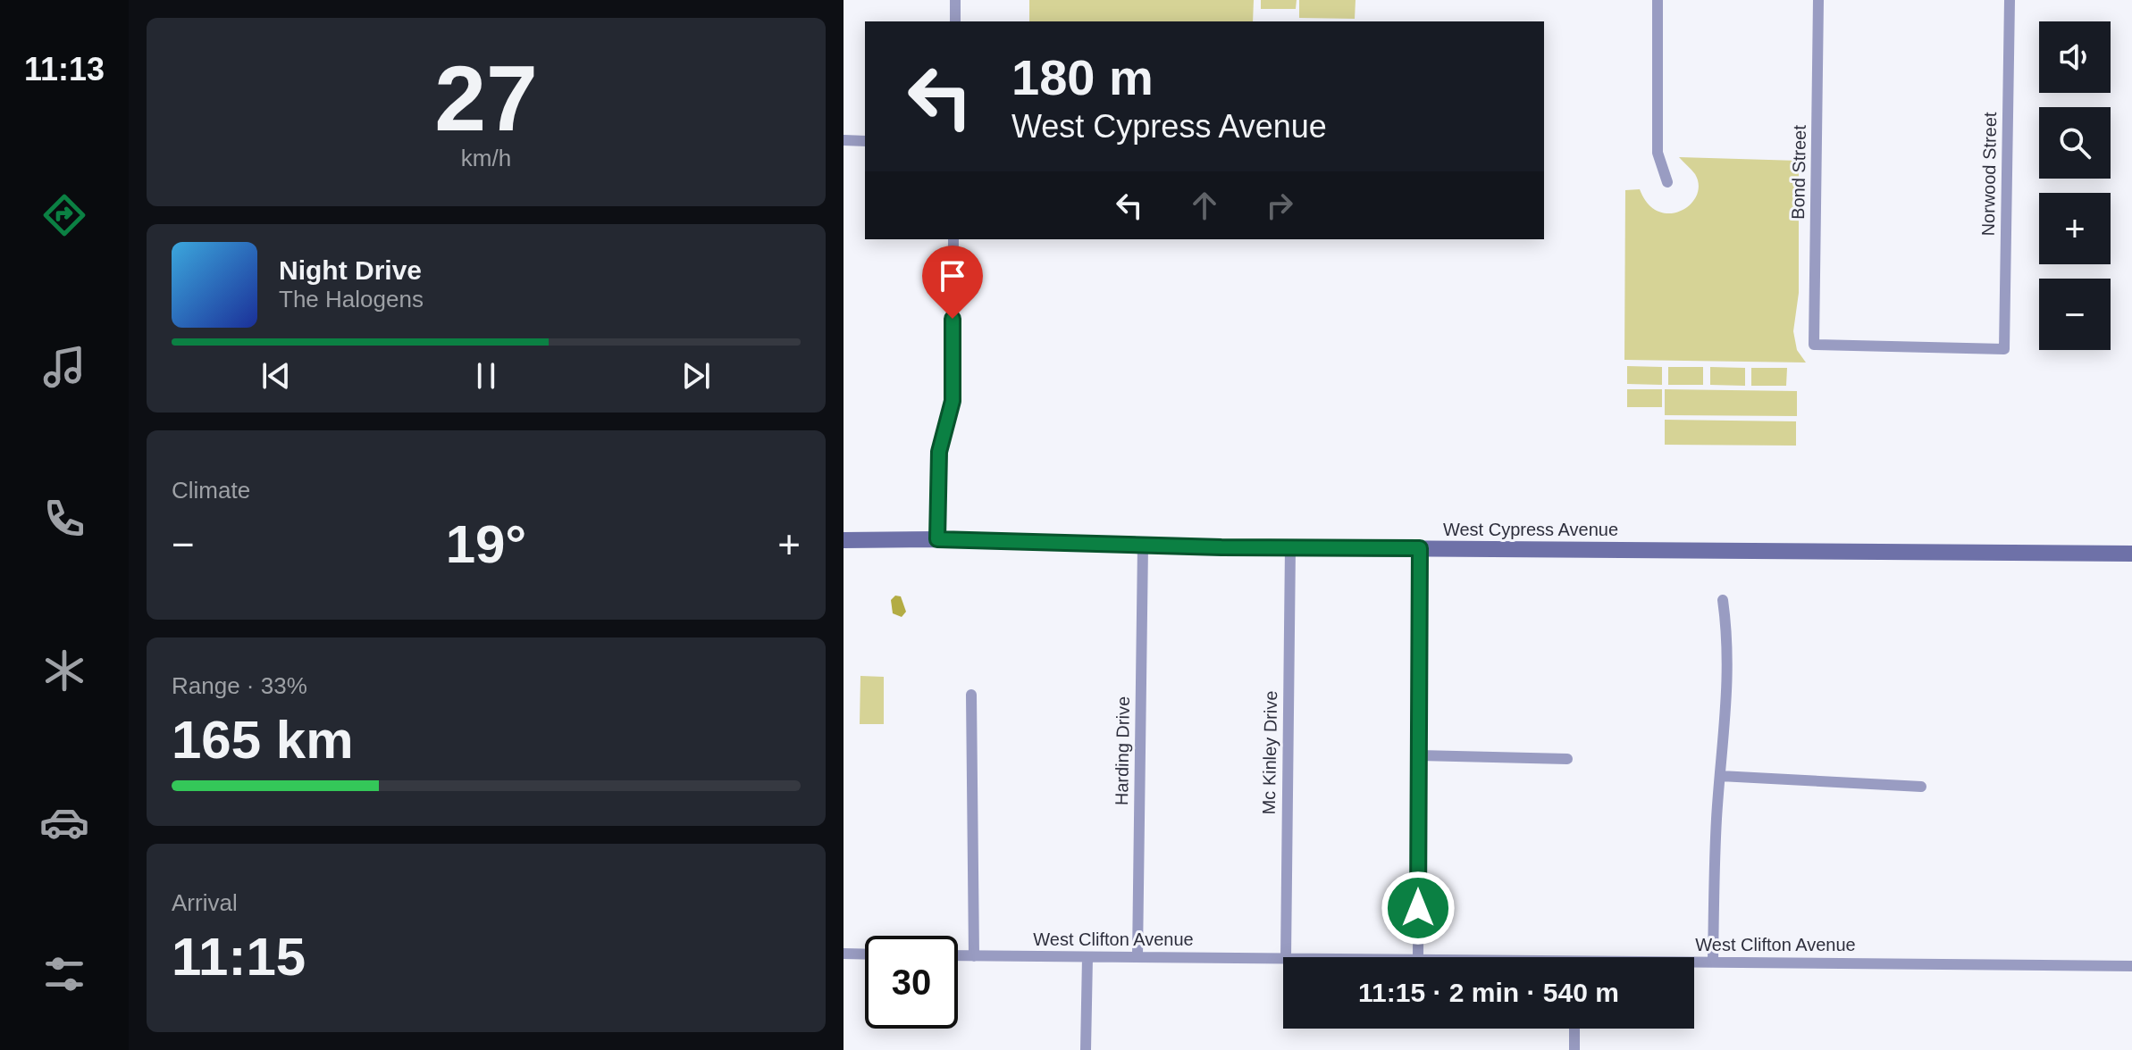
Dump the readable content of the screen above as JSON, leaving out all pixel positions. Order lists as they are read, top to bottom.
{
  "streets": {
    "main road": ["West Cypress Avenue"],
    "street": [
      "Bond Street",
      "Norwood Street",
      "Harding Drive",
      "Mc Kinley Drive",
      "West Clifton Avenue"
    ]
  },
  "crossings": [
    ["Bond Street", "Norwood Street"],
    ["West Cypress Avenue", "Harding Drive"],
    ["West Cypress Avenue", "Mc Kinley Drive"],
    ["Harding Drive", "West Clifton Avenue"]
  ],
  "page": {
    "tabs": "11:13",
    "tile": [
      ["27", "km/h"],
      "Climate",
      ["Range · 33%", "165 km"],
      ["Arrival", "11:15"]
    ],
    "map_buttons": ["+", "−"],
    "turn": ["180 m", "West Cypress Avenue"],
    "song": ["Night Drive", "The Halogens"],
    "heat": ["−", "19°", "+"],
    "limit": "30",
    "trip": "11:15 · 2 min · 540 m"
  }
}
